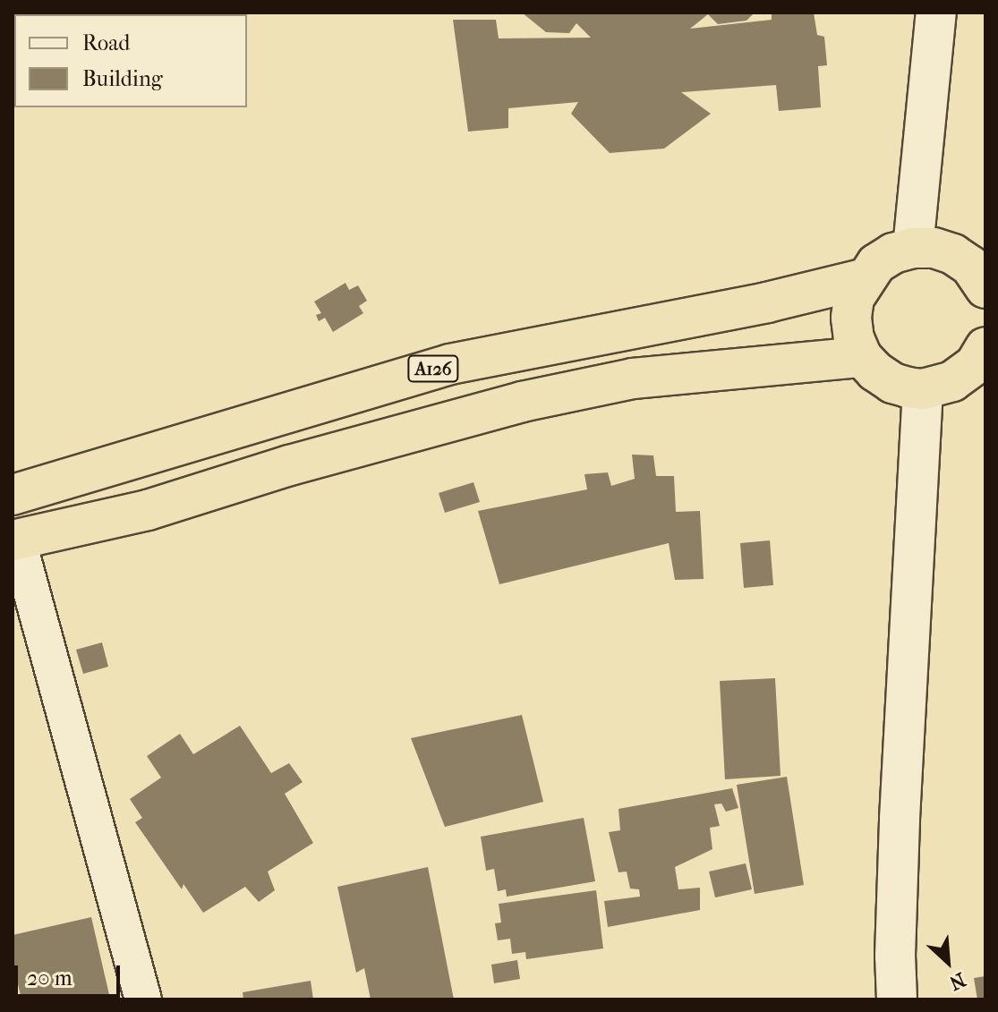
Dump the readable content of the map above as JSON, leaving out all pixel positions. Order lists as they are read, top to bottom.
{
  "streets": {
    "highway": ["A126"]
  },
  "legend": ["Road", "Building"],
  "scale_bar": "20 m",
  "north": "bottom right"
}
